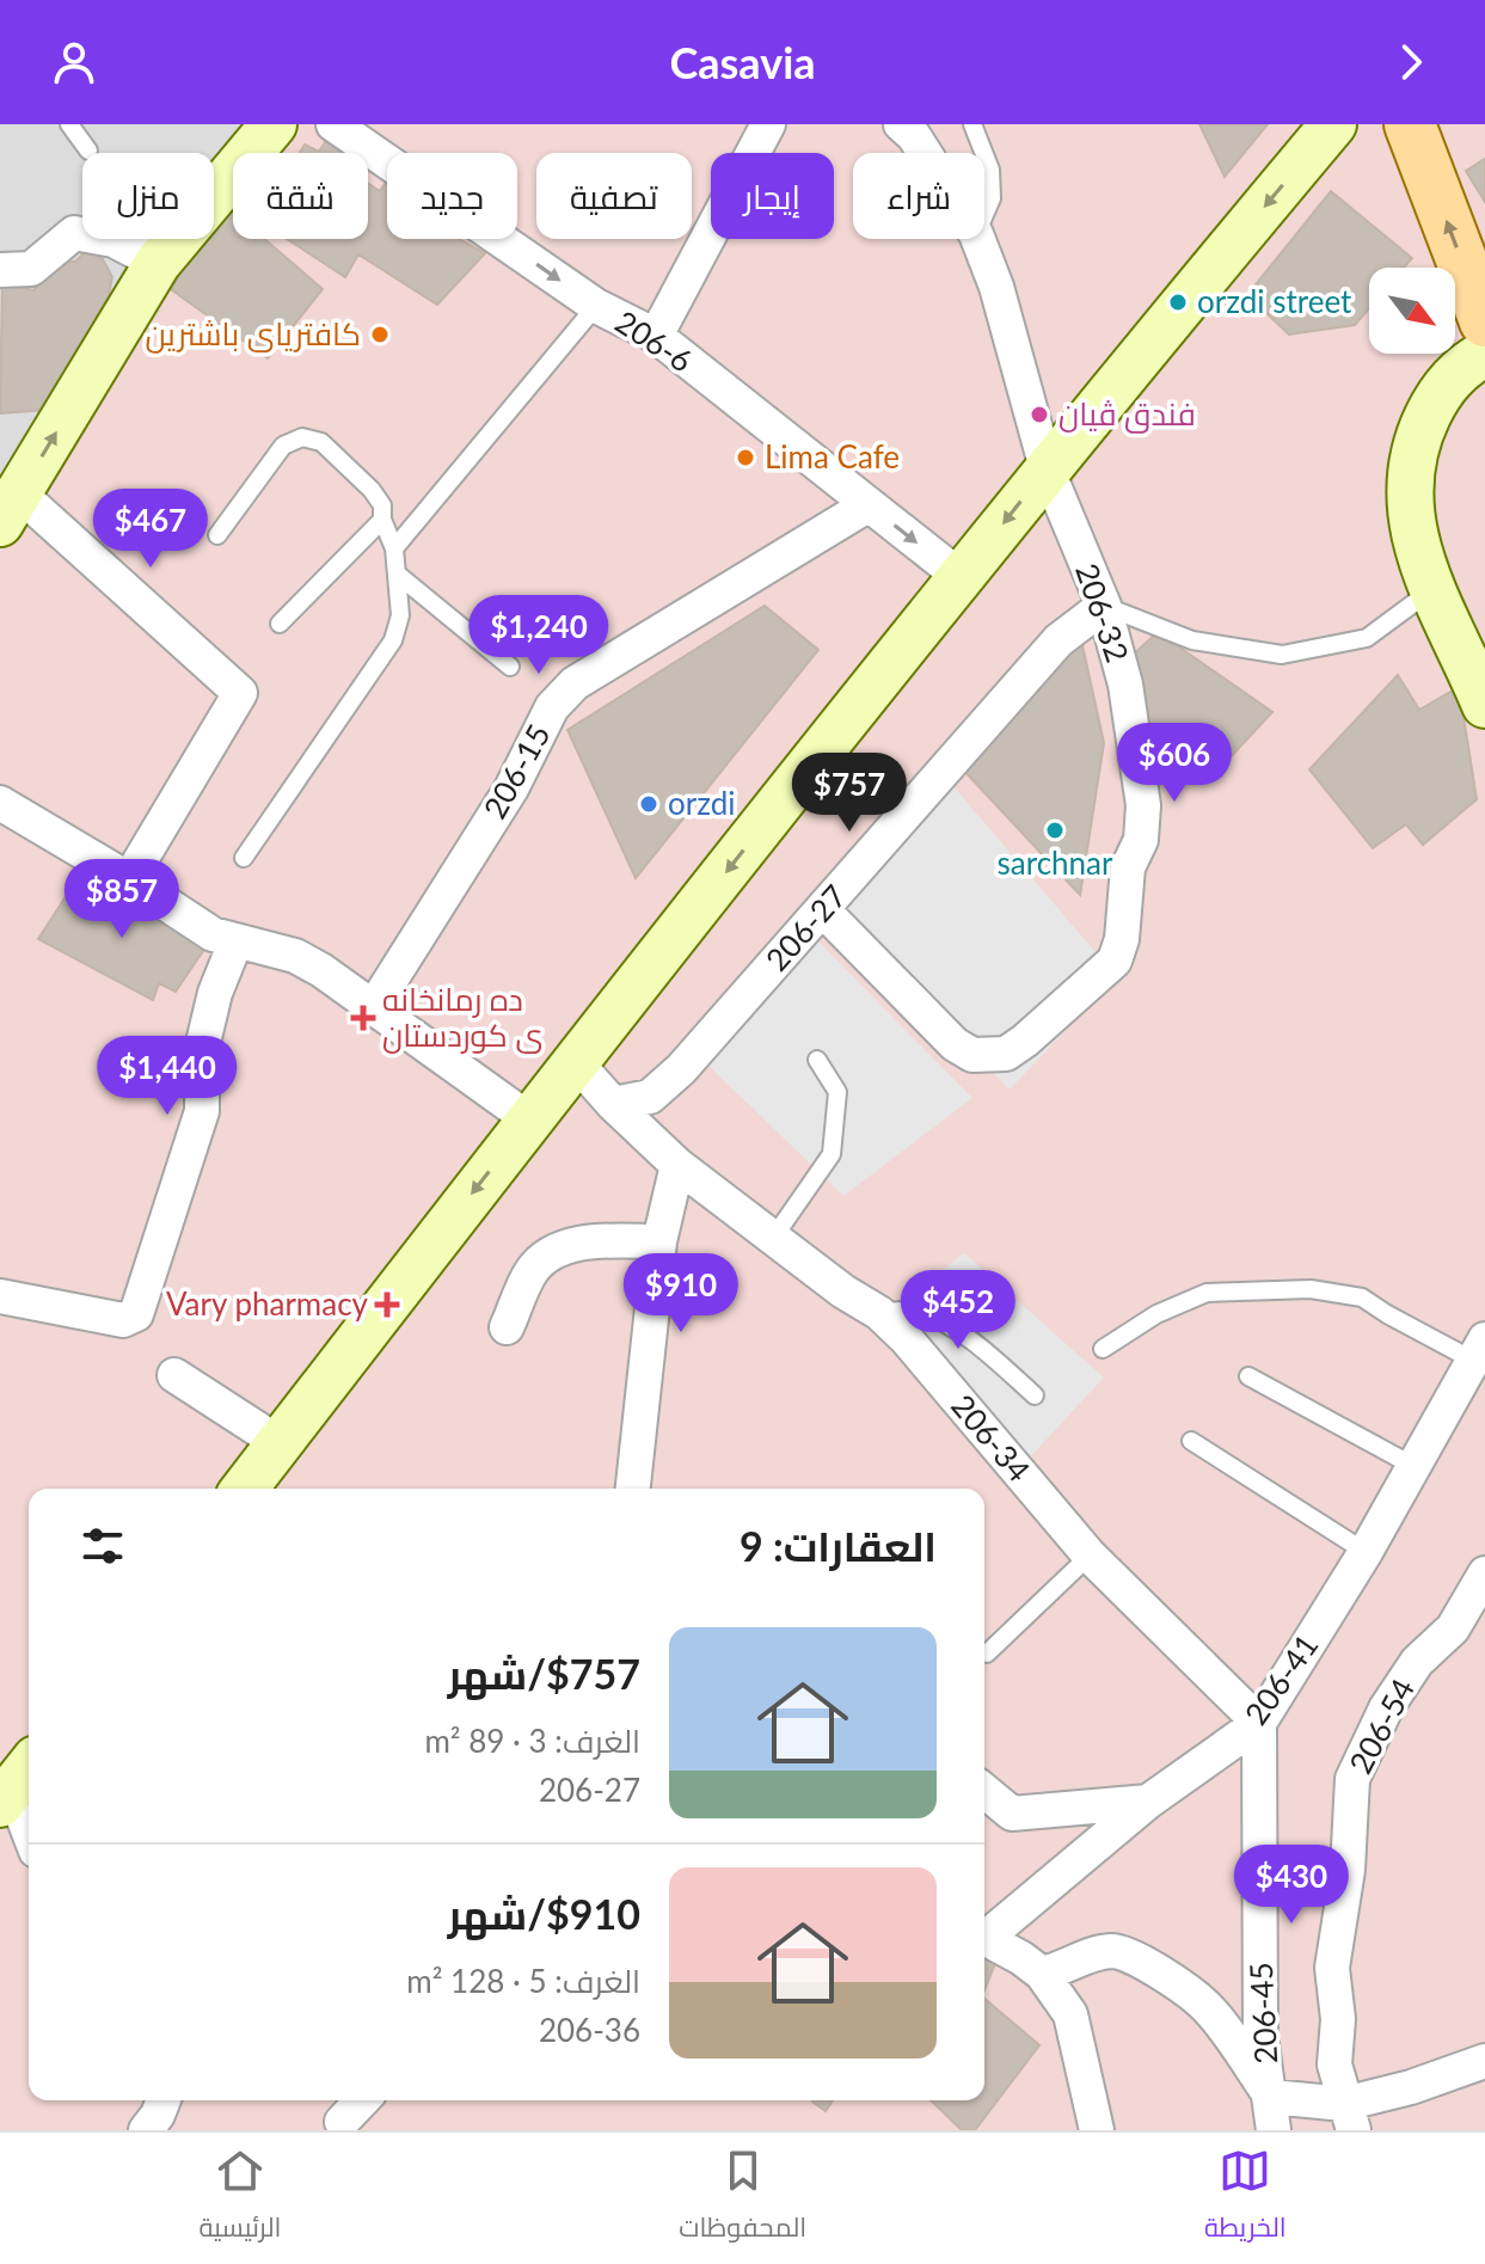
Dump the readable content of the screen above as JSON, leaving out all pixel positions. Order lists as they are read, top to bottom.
{
  "streets": {
    "street": [
      "206-6",
      "206-32",
      "206-15",
      "206-27",
      "206-34",
      "206-41",
      "206-54",
      "206-45"
    ]
  },
  "crossings": [
    ["206-6", "206-15"],
    ["206-32", "206-27"],
    ["206-27", "206-34"],
    ["206-34", "206-41"],
    ["206-34", "206-45"],
    ["206-41", "206-45"]
  ],
  "one_way": ["206-6"],
  "places": {
    "other": [
      "orzdi street",
      "كافترياى باشترين",
      "فندق ڤيان",
      "Lima Cafe",
      "orzdi",
      "sarchnar"
    ],
    "health": ["ده رمانخانه ی کوردستان", "Vary pharmacy"]
  },
  "north": "bottom right",
  "page": {
    "header": "Casavia",
    "chip": [
      "شراء",
      "إيجار",
      "تصفية",
      "جديد",
      "شقة",
      "منزل"
    ],
    "price": [
      "$467",
      "$1,240",
      "$606",
      "$757",
      "$857",
      "$1,440",
      "$910",
      "$452",
      "$430"
    ],
    "heading": "العقارات: 9",
    "list": [
      {
        "name": "$757/شهر",
        "note": "الغرف: 3 · 89 m² · 206-27"
      },
      {
        "name": "$910/شهر",
        "note": "الغرف: 5 · 128 m² · 206-36"
      }
    ],
    "tabs": ["الخريطة", "المحفوظات", "الرئيسية"]
  }
}
